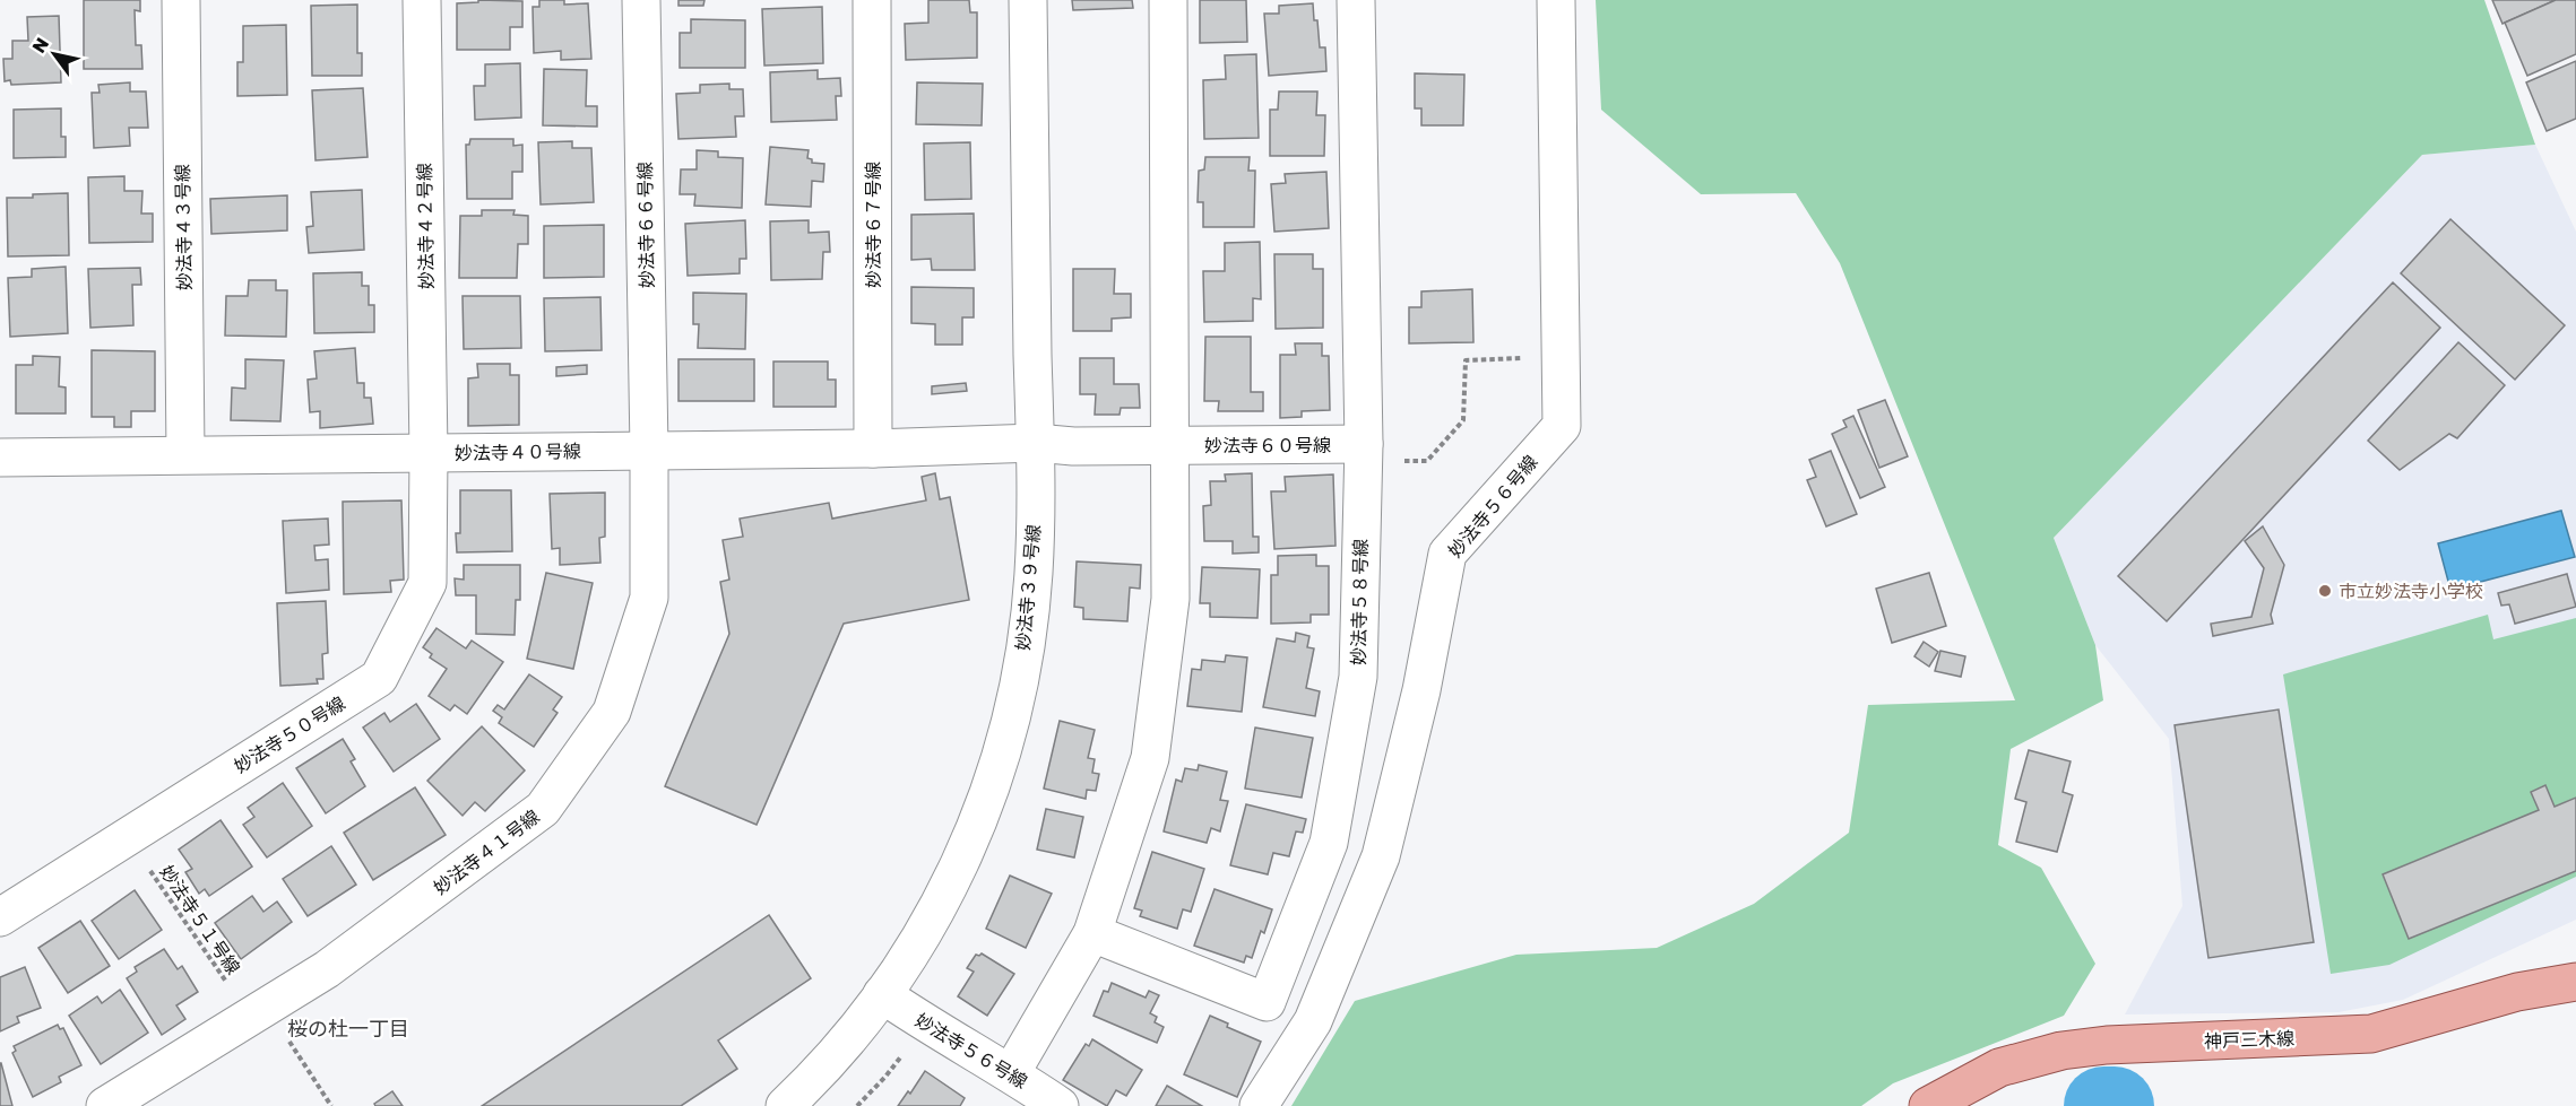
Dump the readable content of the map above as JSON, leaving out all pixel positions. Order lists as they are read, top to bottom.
{
  "streets": {
    "main road": ["神戸三木線"],
    "street": [
      "妙法寺６６号線",
      "妙法寺６７号線",
      "妙法寺４２号線",
      "妙法寺４３号線",
      "妙法寺６０号線",
      "妙法寺４０号線",
      "妙法寺５６号線",
      "妙法寺３９号線",
      "妙法寺５８号線",
      "妙法寺５０号線",
      "妙法寺４１号線"
    ],
    "path": ["妙法寺５１号線"]
  },
  "crossings": [
    ["妙法寺６６号線", "妙法寺４０号線"],
    ["妙法寺６６号線", "妙法寺４１号線"],
    ["妙法寺６７号線", "妙法寺４０号線"],
    ["妙法寺４２号線", "妙法寺４０号線"],
    ["妙法寺４２号線", "妙法寺５０号線"],
    ["妙法寺４３号線", "妙法寺４０号線"],
    ["妙法寺６０号線", "妙法寺４０号線"],
    ["妙法寺６０号線", "妙法寺３９号線"],
    ["妙法寺６０号線", "妙法寺５８号線"],
    ["妙法寺４０号線", "妙法寺３９号線"],
    ["妙法寺４０号線", "妙法寺５０号線"],
    ["妙法寺４０号線", "妙法寺４１号線"],
    ["妙法寺５６号線", "妙法寺３９号線"],
    ["妙法寺５０号線", "妙法寺５１号線"],
    ["妙法寺４１号線", "妙法寺５１号線"]
  ],
  "districts": ["桜の杜一丁目"],
  "places": ["市立妙法寺小学校"],
  "north": "top left"
}
